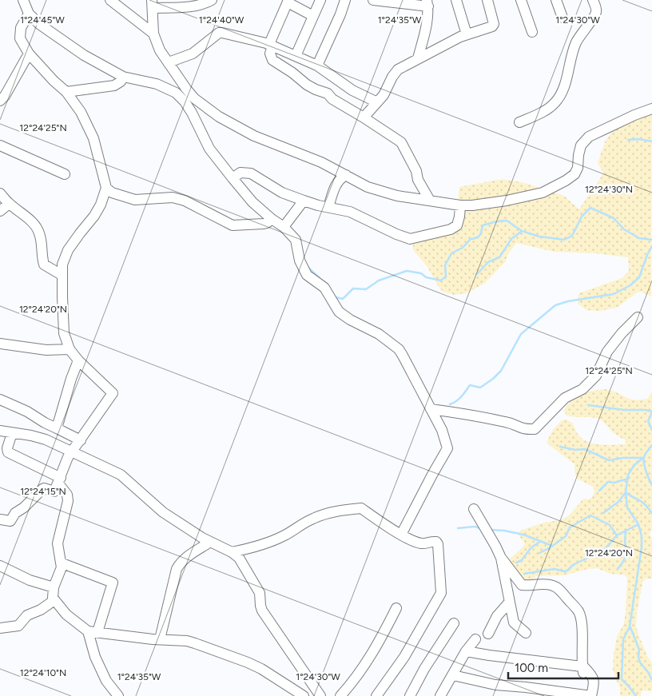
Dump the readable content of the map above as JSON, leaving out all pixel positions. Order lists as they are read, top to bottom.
{
  "scale_bar": "100 m",
  "coordinates": [
    "1°24'45\"W",
    "1°24'40\"W",
    "1°24'35\"W",
    "1°24'30\"W",
    "12°24'25\"N",
    "12°24'30\"N",
    "12°24'20\"N",
    "12°24'15\"N",
    "12°24'10\"N"
  ]
}
